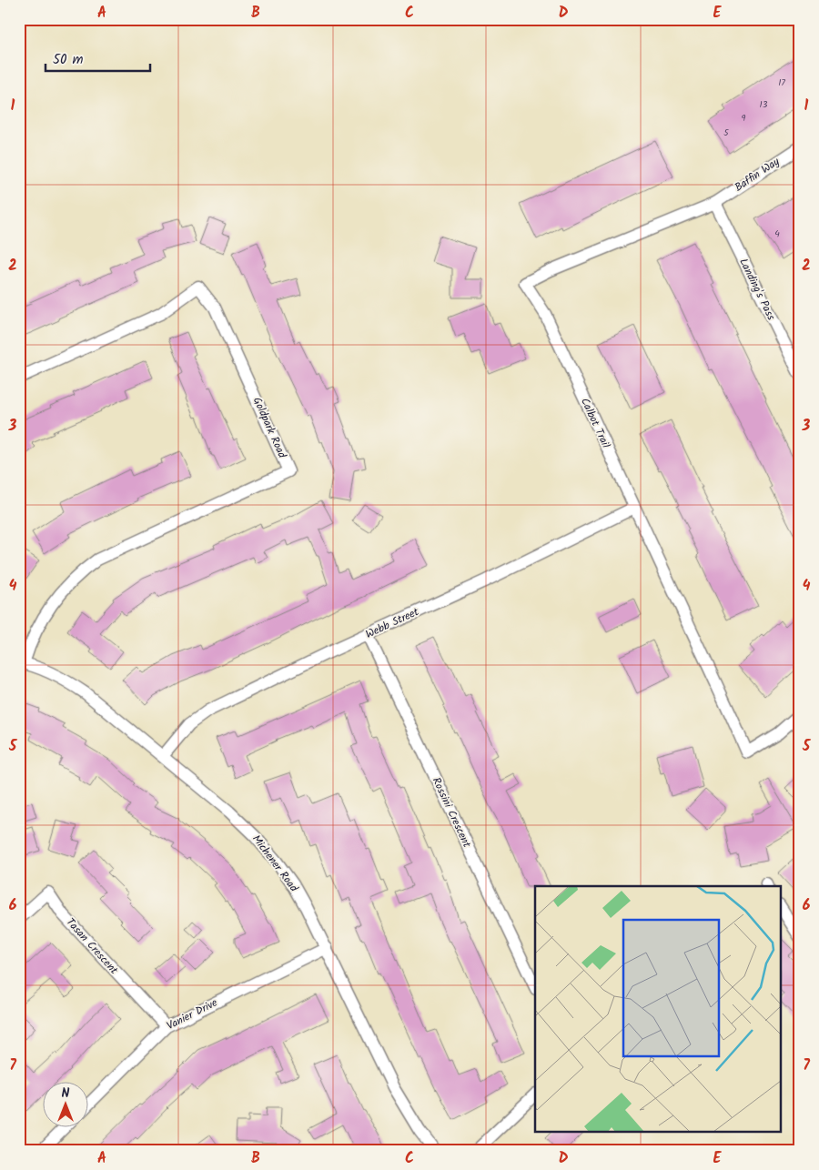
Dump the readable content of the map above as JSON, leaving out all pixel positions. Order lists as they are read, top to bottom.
{
  "streets": {
    "street": [
      "Baffin Way",
      "Landing's Pass",
      "Calbot Trail",
      "Goldpark Road",
      "Webb Street",
      "Rossini Crescent",
      "Michener Road",
      "Tasan Crescent",
      "Vanier Drive"
    ]
  },
  "crossings": [
    ["Baffin Way", "Landing's Pass"],
    ["Baffin Way", "Calbot Trail"],
    ["Landing's Pass", "Calbot Trail"],
    ["Calbot Trail", "Webb Street"],
    ["Goldpark Road", "Michener Road"],
    ["Webb Street", "Rossini Crescent"],
    ["Webb Street", "Michener Road"],
    ["Michener Road", "Vanier Drive"],
    ["Tasan Crescent", "Vanier Drive"]
  ],
  "house_numbers": [
    "17",
    "13",
    "9",
    "5",
    "4"
  ],
  "scale_bar": "50 m",
  "north": "top",
  "grid": {
    "columns": [
      "A",
      "B",
      "C",
      "D",
      "E"
    ],
    "rows": [
      "1",
      "2",
      "3",
      "4",
      "5",
      "6",
      "7"
    ]
  }
}
